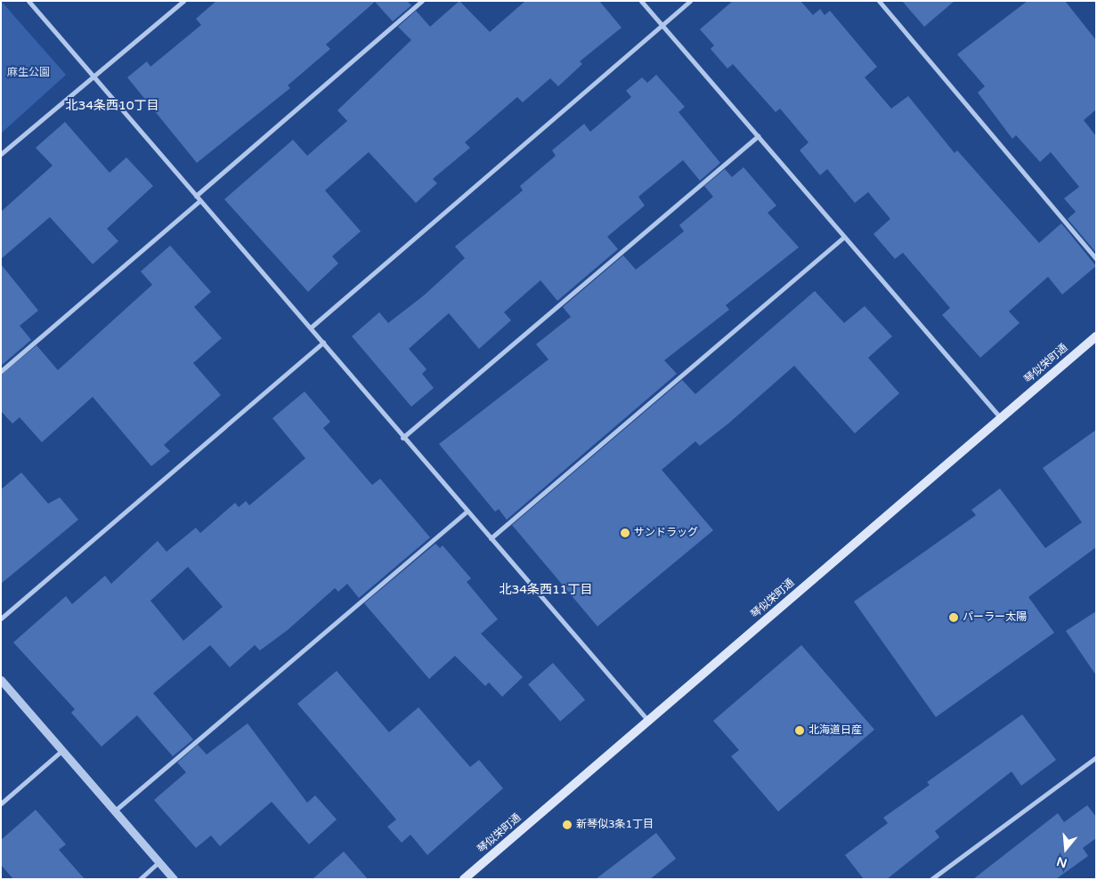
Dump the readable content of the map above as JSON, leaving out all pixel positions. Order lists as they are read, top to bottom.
{
  "streets": {
    "main road": ["琴似栄町通"]
  },
  "districts": ["北34条西10丁目", "北34条西11丁目"],
  "parks": ["麻生公園"],
  "places": [
    "サンドラッグ",
    "パーラー太陽",
    "北海道日産",
    "新琴似3条1丁目"
  ],
  "north": "bottom"
}
